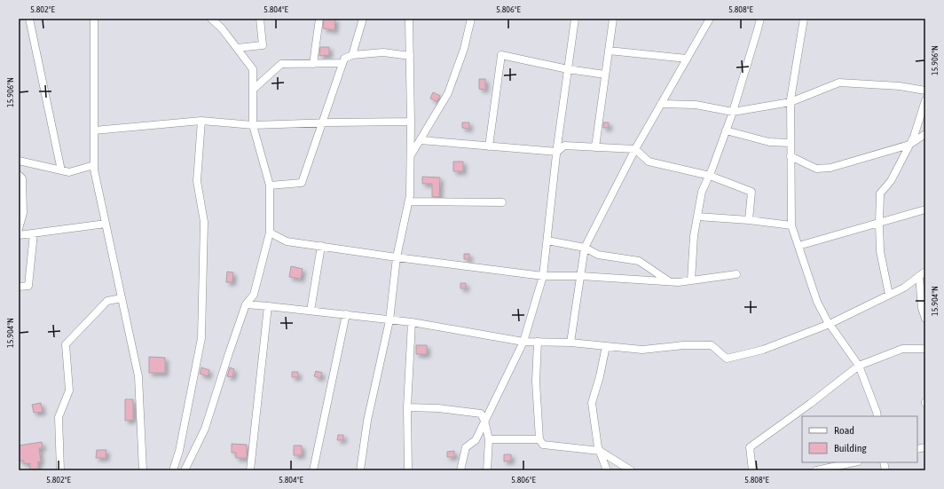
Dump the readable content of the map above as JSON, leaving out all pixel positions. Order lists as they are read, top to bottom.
{
  "legend": ["Road", "Building"],
  "coordinates": [
    "5.802°E",
    "5.804°E",
    "5.806°E",
    "5.808°E",
    "15.906°N",
    "15.904°N"
  ]
}
